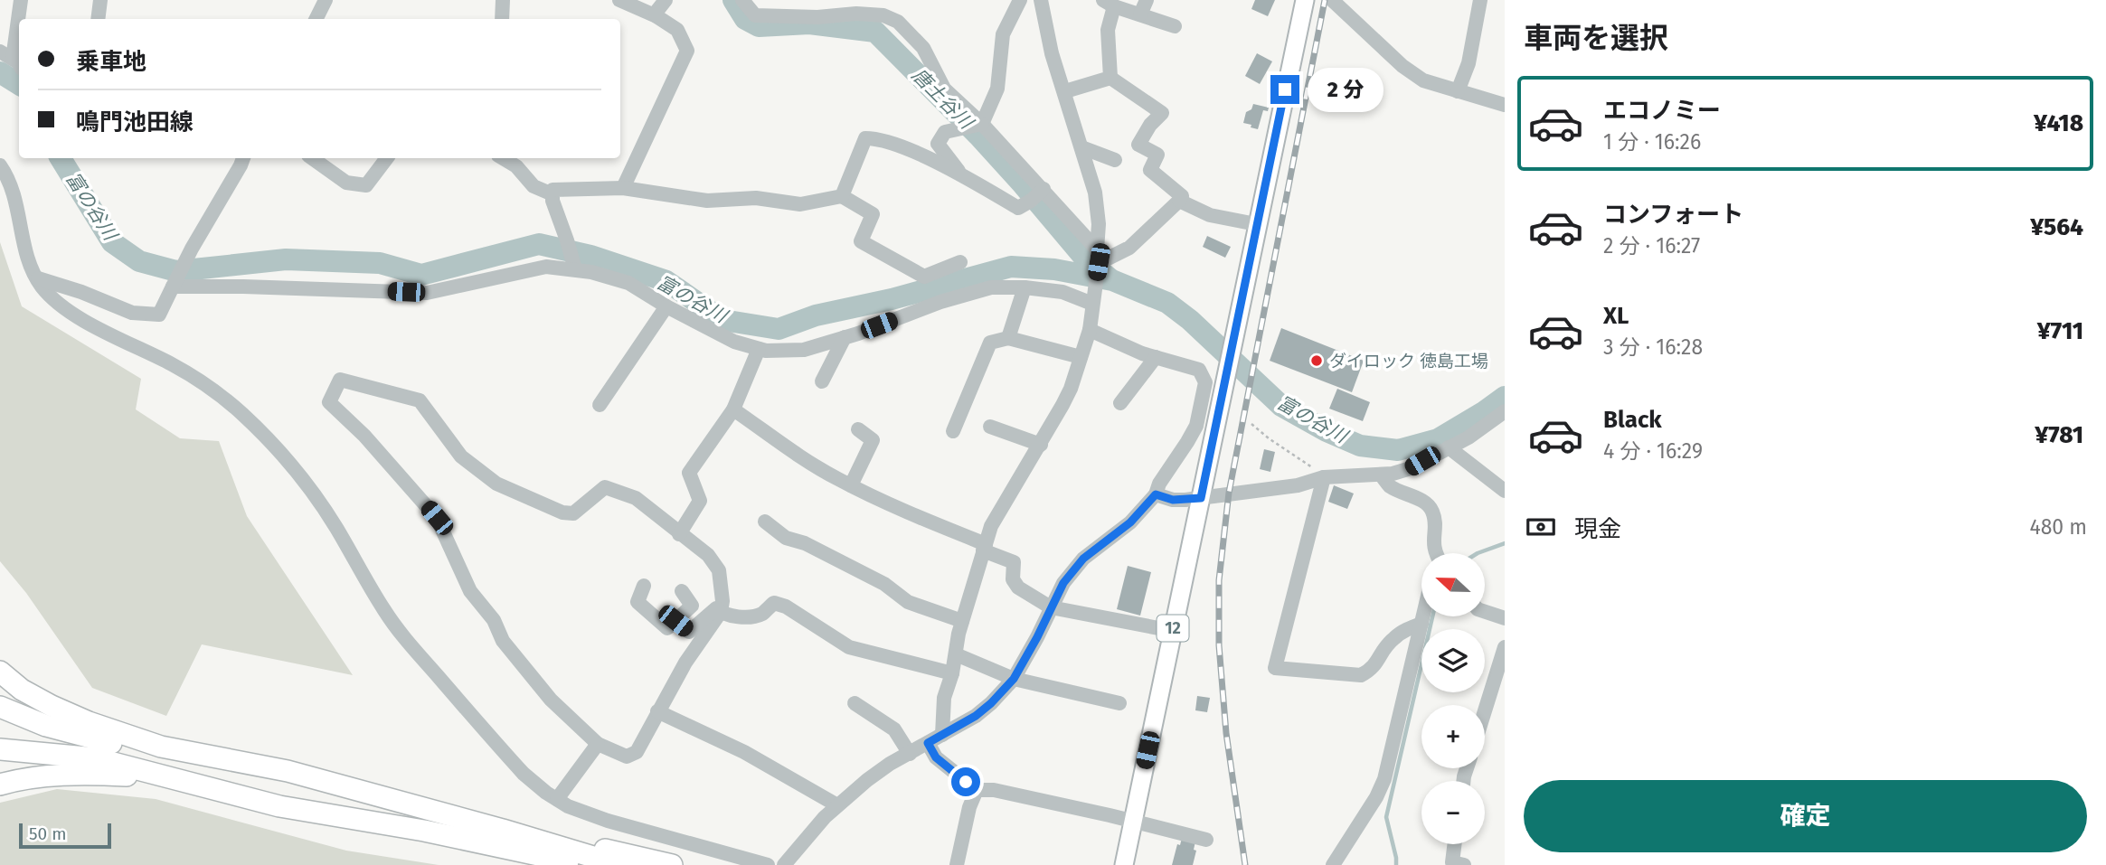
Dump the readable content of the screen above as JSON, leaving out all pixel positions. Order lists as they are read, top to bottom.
{
  "streets": {
    "main road": ["12"]
  },
  "water": ["唐土谷川", "富の谷川"],
  "places": ["ダイロック 徳島工場"],
  "scale_bar": "50 m",
  "north": "left",
  "page": {
    "heading": "車両を選択",
    "banner": ["乗車地", "鳴門池田線"],
    "bubble": "2 分",
    "list": [
      {
        "name": "エコノミー",
        "note": "1 分 · 16:26",
        "value": "¥418"
      },
      {
        "name": "コンフォート",
        "note": "2 分 · 16:27",
        "value": "¥564"
      },
      {
        "name": "XL",
        "note": "3 分 · 16:28",
        "value": "¥711"
      },
      {
        "name": "Black",
        "note": "4 分 · 16:29",
        "value": "¥781"
      }
    ],
    "pay": ["現金", "480 m"],
    "map_buttons": ["+", "−"],
    "buttons": "確定",
    "scale": "50 m"
  }
}
